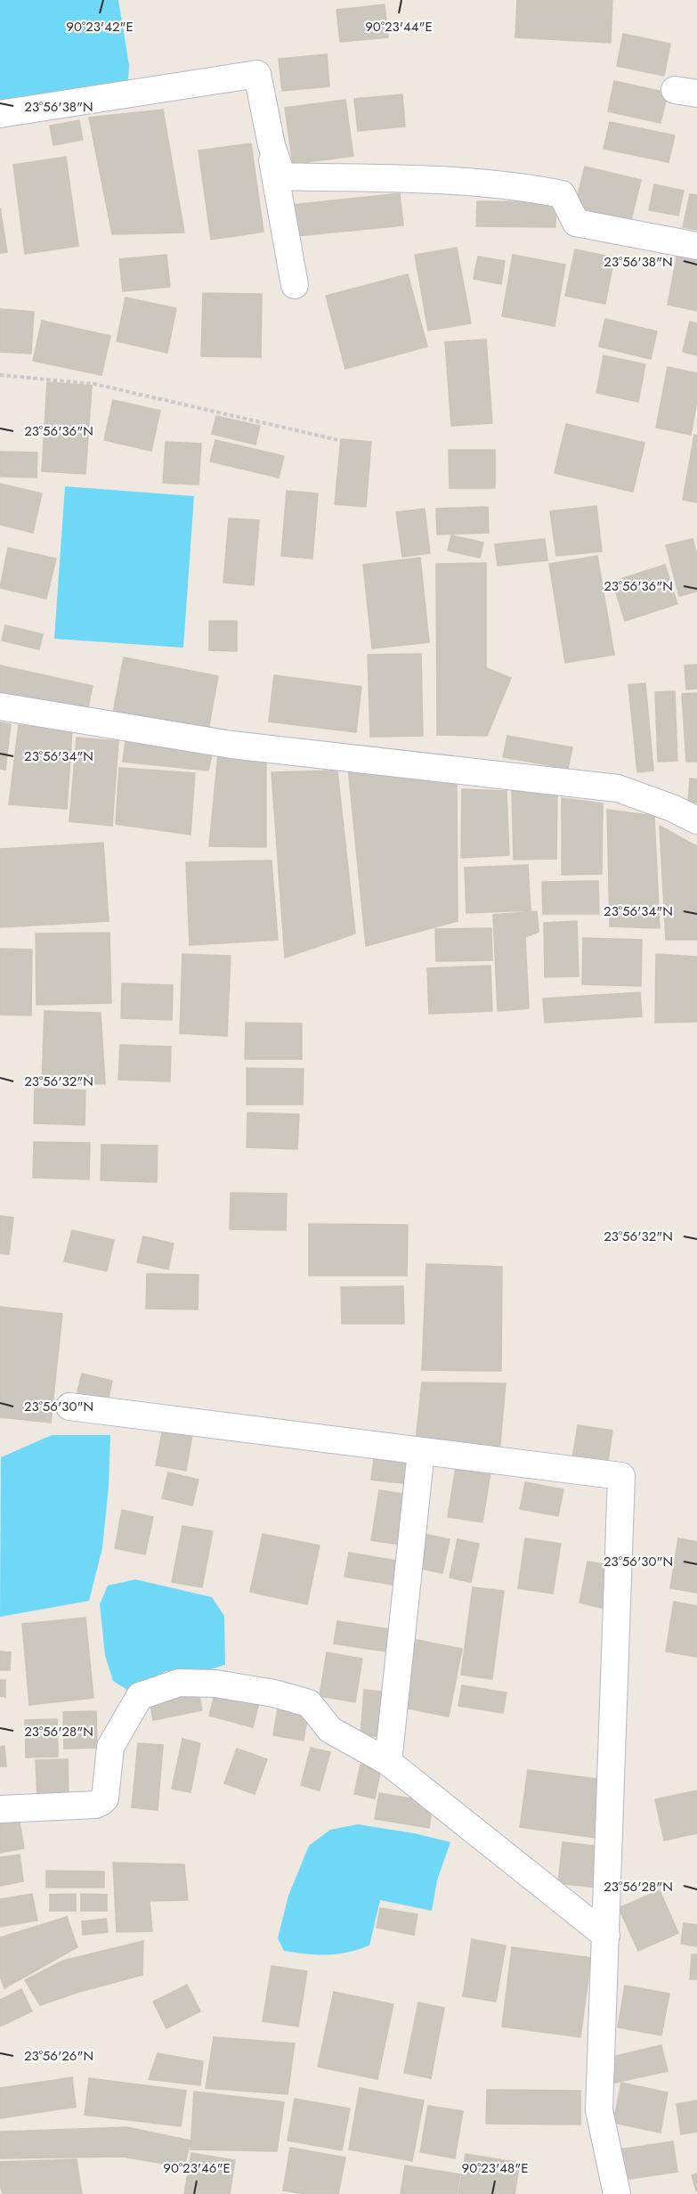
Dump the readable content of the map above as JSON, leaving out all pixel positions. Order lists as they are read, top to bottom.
{
  "coordinates": [
    "90°23'42\"E",
    "90°23'44\"E",
    "23°56'38\"N",
    "23°56'36\"N",
    "23°56'34\"N",
    "23°56'32\"N",
    "23°56'30\"N",
    "23°56'28\"N",
    "23°56'26\"N",
    "90°23'46\"E",
    "90°23'48\"E"
  ]
}
